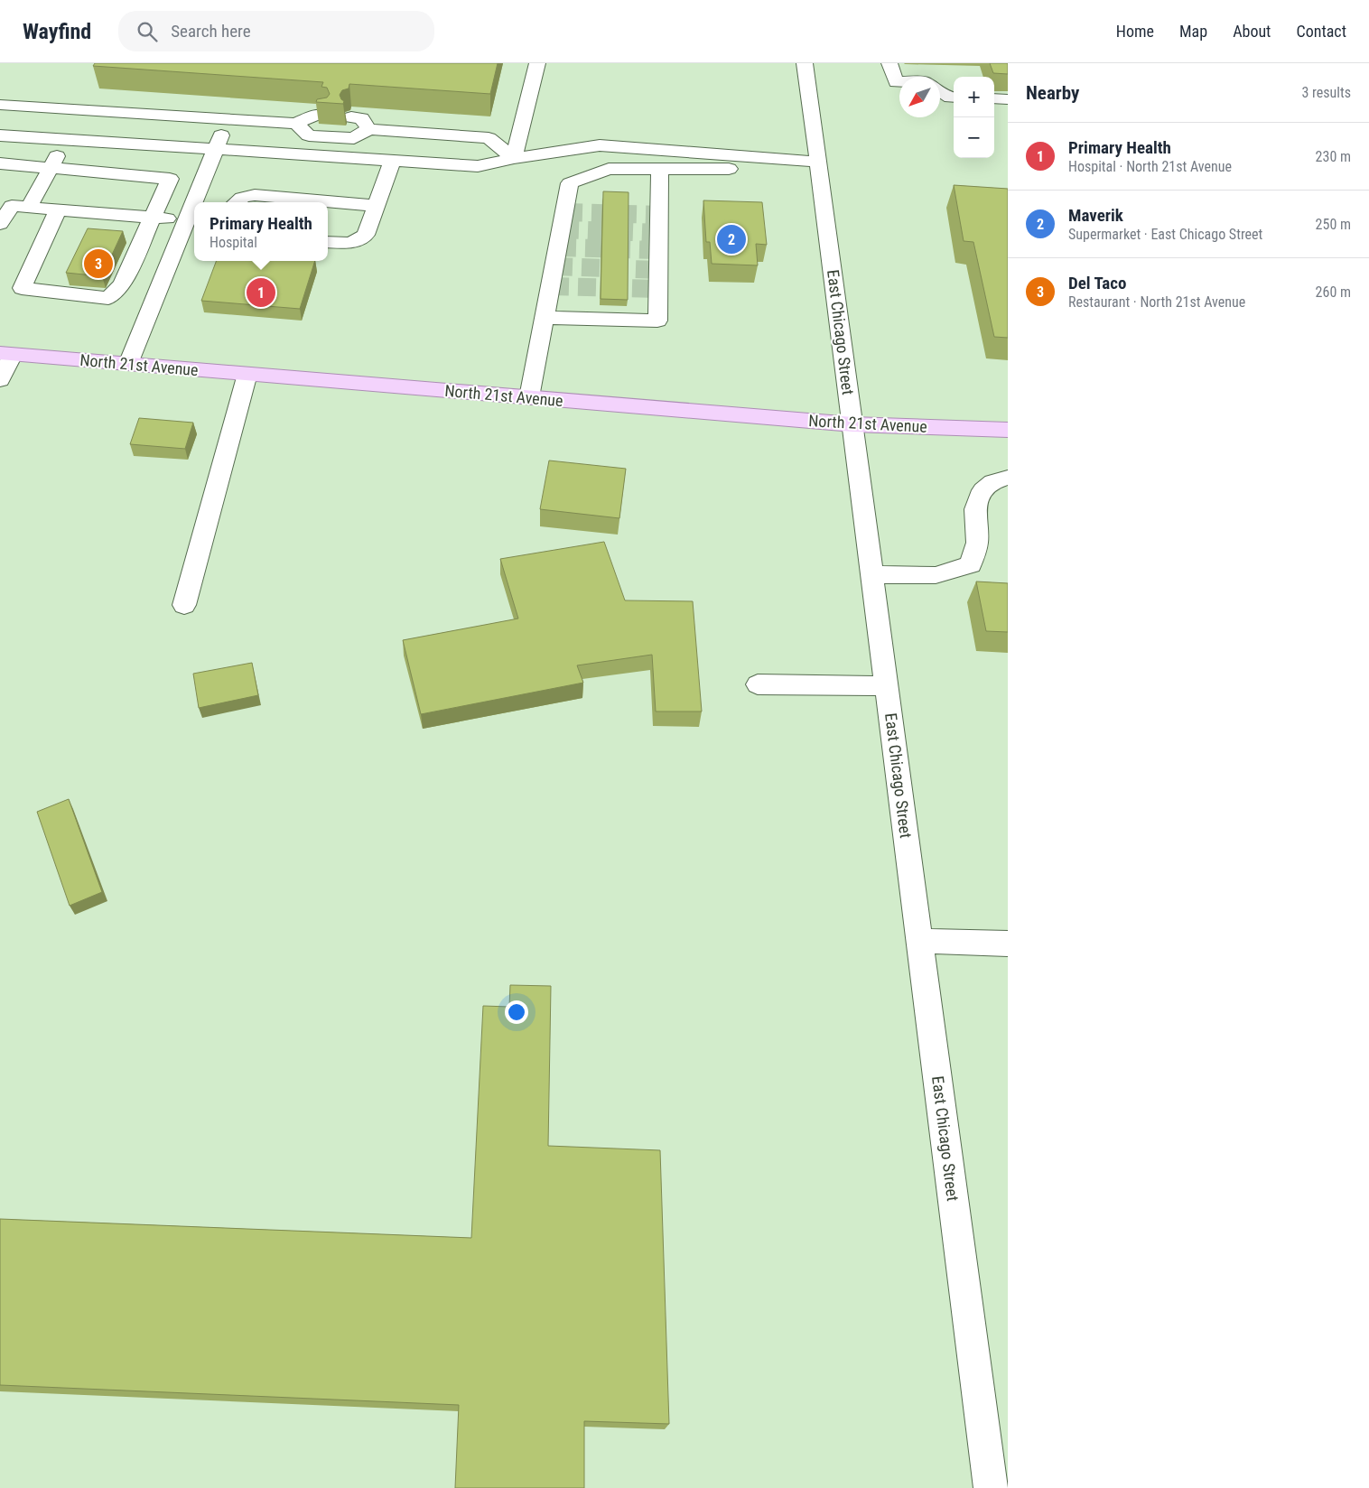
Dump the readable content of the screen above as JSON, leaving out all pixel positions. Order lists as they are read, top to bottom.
{
  "streets": {
    "main road": ["North 21st Avenue"],
    "street": ["East Chicago Street"]
  },
  "crossings": [
    ["East Chicago Street", "North 21st Avenue"]
  ],
  "north": "bottom left",
  "page": {
    "header": "Wayfind",
    "search": "Search here",
    "nav": [
      "Home",
      "Map",
      "About",
      "Contact"
    ],
    "heading": ["Nearby", "3 results"],
    "map_buttons": ["+", "−"],
    "list": [
      {
        "mark": "1",
        "name": "Primary Health",
        "note": "Hospital · North 21st Avenue",
        "value": "230 m"
      },
      {
        "mark": "2",
        "name": "Maverik",
        "note": "Supermarket · East Chicago Street",
        "value": "250 m"
      },
      {
        "mark": "3",
        "name": "Del Taco",
        "note": "Restaurant · North 21st Avenue",
        "value": "260 m"
      }
    ],
    "popup": ["Primary Health", "Hospital"],
    "pins": ["2", "3", "1"]
  }
}
